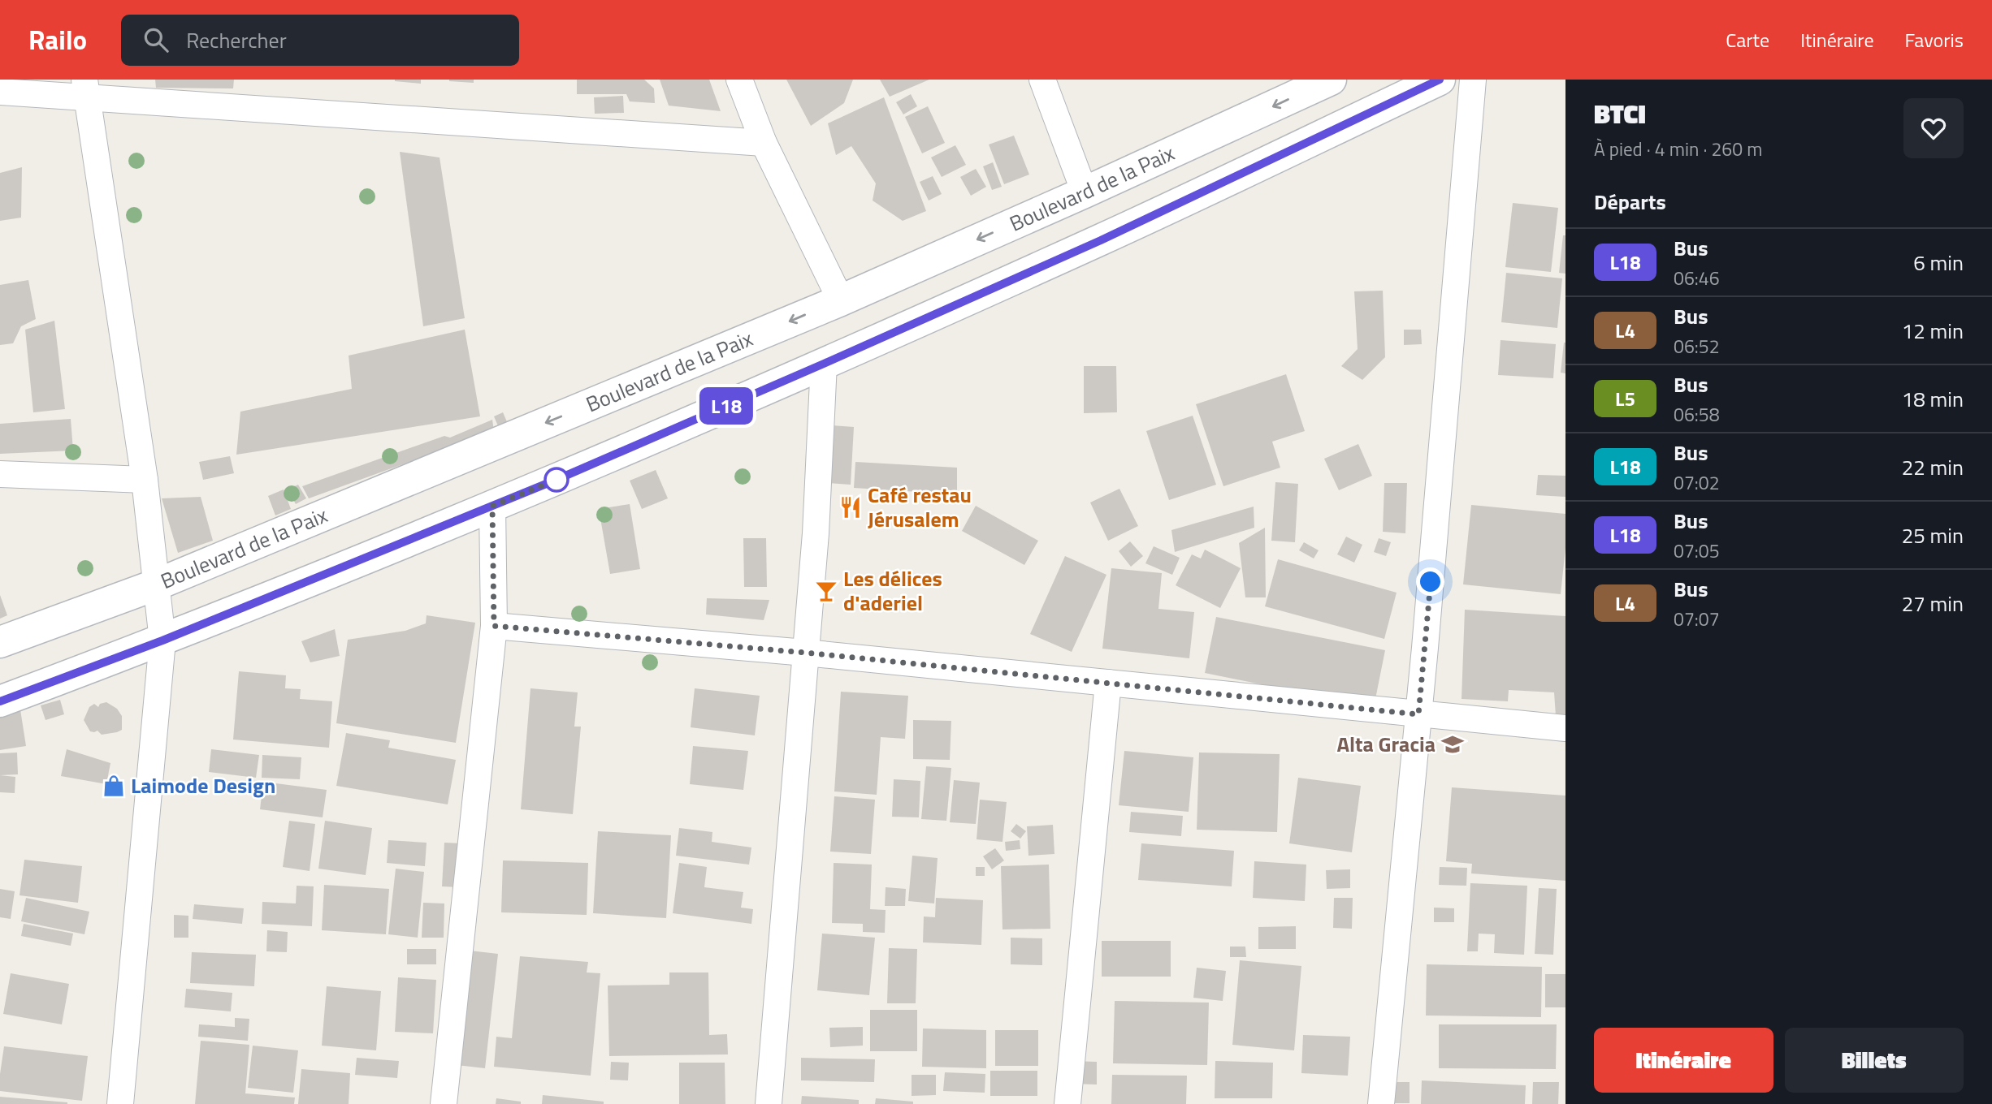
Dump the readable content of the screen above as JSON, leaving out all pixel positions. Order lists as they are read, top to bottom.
{
  "streets": {
    "main road": ["Boulevard de la Paix"]
  },
  "places": {
    "restaurant": ["Café restau Jérusalem"],
    "bar": ["Les délices d'aderiel"],
    "school or university": ["Alta Gracia"],
    "shop": ["Laimode Design"]
  },
  "lines": ["bus line L18"],
  "page": {
    "header": "Railo",
    "search": "Rechercher",
    "nav": ["Carte", "Itinéraire", "Favoris"],
    "on_map": "L18",
    "heading": [
      ["BTCI", "À pied · 4 min · 260 m"],
      "Départs"
    ],
    "list": [
      {
        "mark": "L18",
        "name": "Bus",
        "note": "06:46",
        "value": "6 min"
      },
      {
        "mark": "L4",
        "name": "Bus",
        "note": "06:52",
        "value": "12 min"
      },
      {
        "mark": "L5",
        "name": "Bus",
        "note": "06:58",
        "value": "18 min"
      },
      {
        "mark": "L18",
        "name": "Bus",
        "note": "07:02",
        "value": "22 min"
      },
      {
        "mark": "L18",
        "name": "Bus",
        "note": "07:05",
        "value": "25 min"
      },
      {
        "mark": "L4",
        "name": "Bus",
        "note": "07:07",
        "value": "27 min"
      }
    ],
    "buttons": ["Itinéraire", "Billets"]
  }
}
